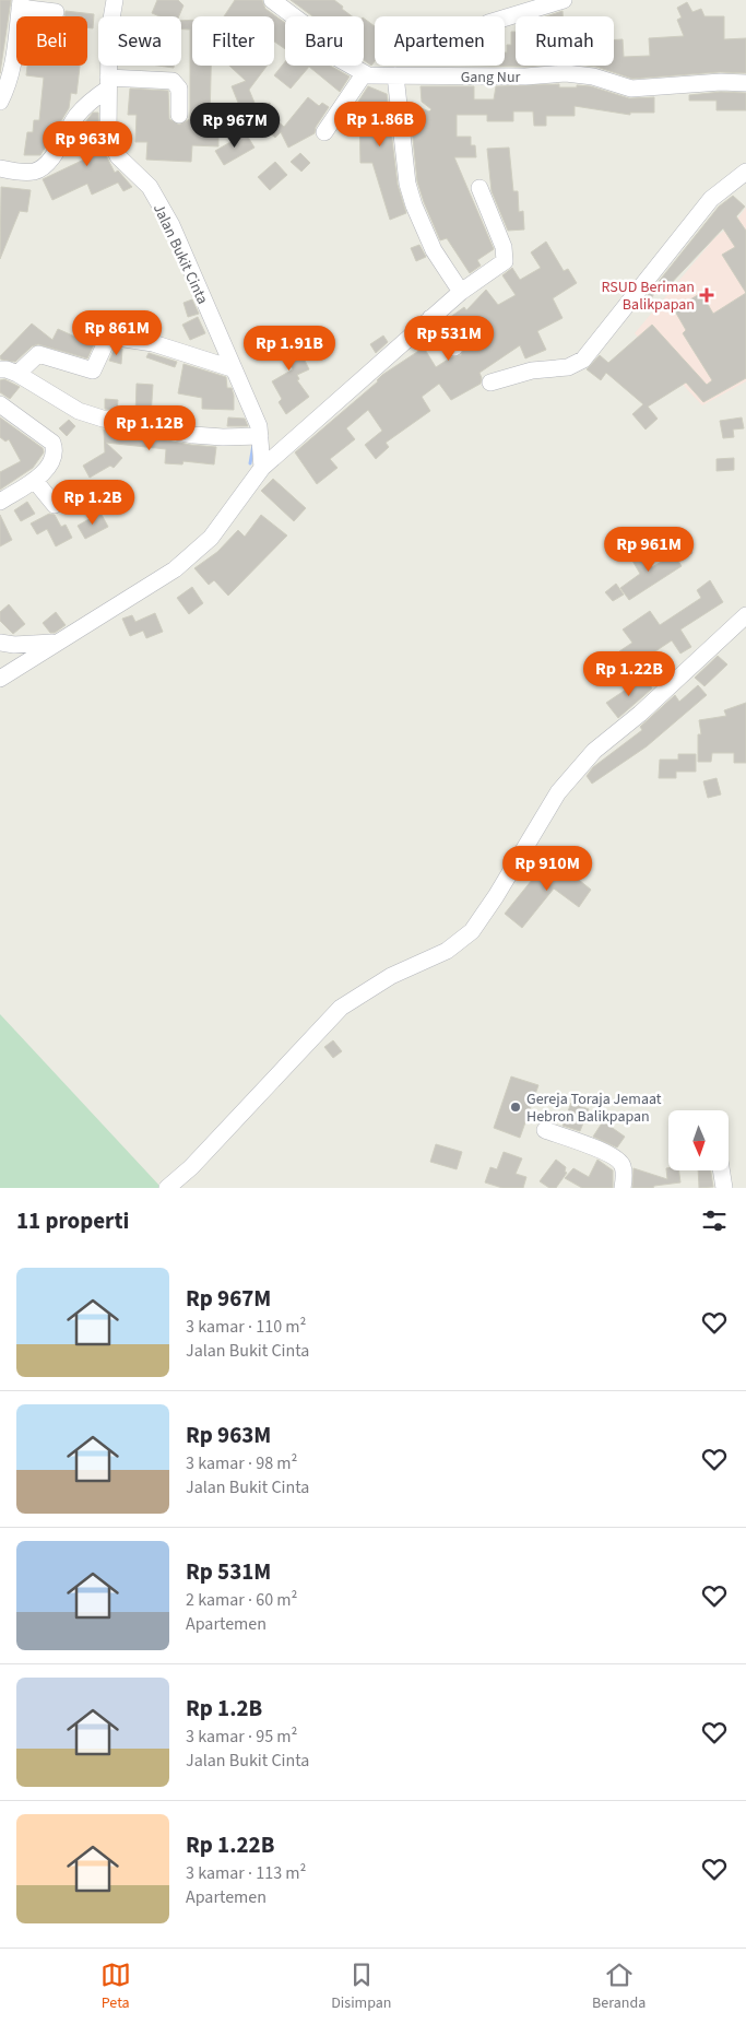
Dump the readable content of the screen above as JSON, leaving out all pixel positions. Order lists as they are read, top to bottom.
{
  "streets": {
    "street": ["Gang Nur", "Jalan Bukit Cinta"]
  },
  "places": {
    "health": ["RSUD Beriman Balikpapan"],
    "other": ["Gereja Toraja Jemaat Hebron Balikpapan"]
  },
  "north": "bottom",
  "page": {
    "chip": [
      "Beli",
      "Sewa",
      "Filter",
      "Baru",
      "Apartemen",
      "Rumah"
    ],
    "price": [
      "Rp 1.86B",
      "Rp 967M",
      "Rp 963M",
      "Rp 861M",
      "Rp 531M",
      "Rp 1.91B",
      "Rp 1.12B",
      "Rp 1.2B",
      "Rp 961M",
      "Rp 1.22B",
      "Rp 910M"
    ],
    "heading": "11 properti",
    "list": [
      {
        "name": "Rp 967M",
        "note": "3 kamar · 110 m² · Jalan Bukit Cinta"
      },
      {
        "name": "Rp 963M",
        "note": "3 kamar · 98 m² · Jalan Bukit Cinta"
      },
      {
        "name": "Rp 531M",
        "note": "2 kamar · 60 m² · Apartemen"
      },
      {
        "name": "Rp 1.2B",
        "note": "3 kamar · 95 m² · Jalan Bukit Cinta"
      },
      {
        "name": "Rp 1.22B",
        "note": "3 kamar · 113 m² · Apartemen"
      }
    ],
    "tabs": ["Peta", "Disimpan", "Beranda"]
  }
}
